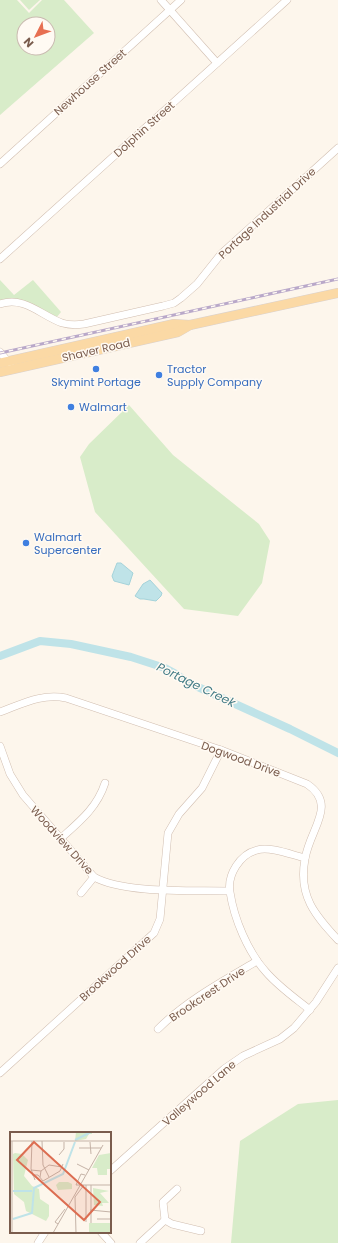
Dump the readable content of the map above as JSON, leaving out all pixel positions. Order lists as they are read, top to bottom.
{
  "streets": {
    "main road": ["Shaver Road"],
    "street": [
      "Newhouse Street",
      "Dolphin Street",
      "Portage Industrial Drive",
      "Dogwood Drive",
      "Woodview Drive",
      "Brookwood Drive",
      "Brookcrest Drive",
      "Valleywood Lane"
    ]
  },
  "crossings": [
    ["Dogwood Drive", "Brookwood Drive"],
    ["Woodview Drive", "Brookwood Drive"]
  ],
  "water": ["Portage Creek"],
  "places": [
    "Skymint Portage",
    "Tractor Supply Company",
    "Walmart",
    "Walmart Supercenter"
  ],
  "north": "bottom left"
}
